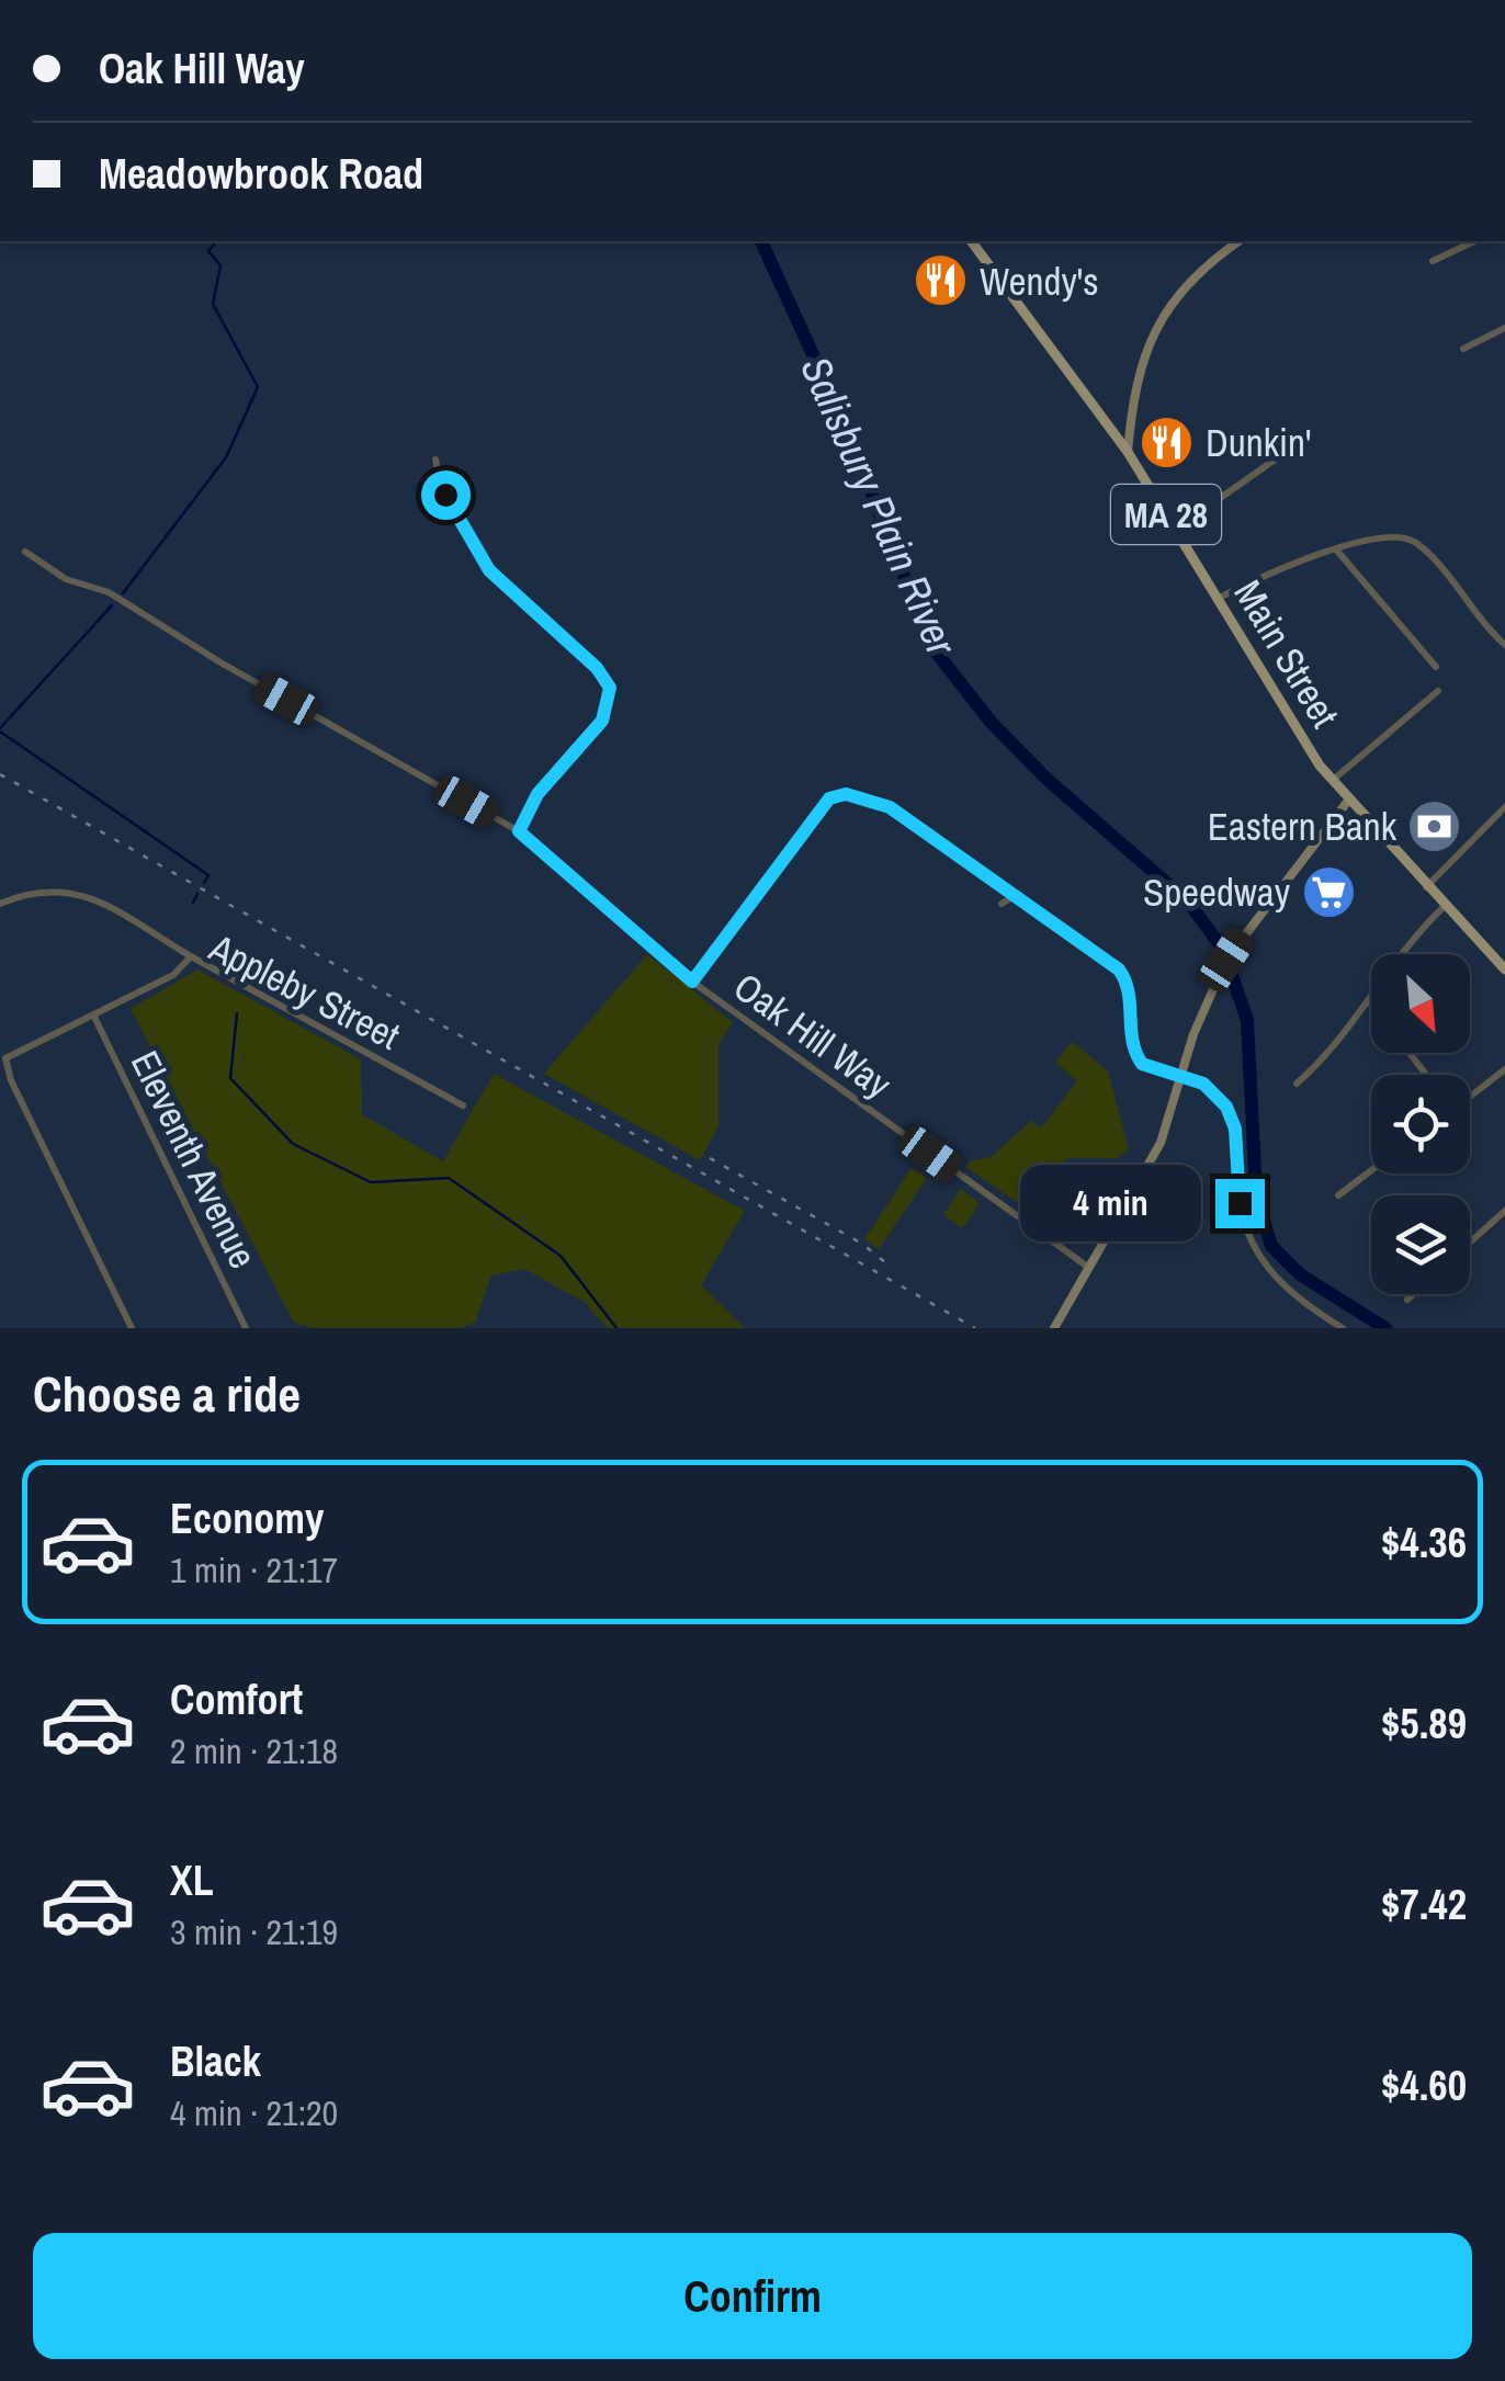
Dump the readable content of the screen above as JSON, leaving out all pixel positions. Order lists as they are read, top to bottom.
{
  "streets": {
    "main road": ["MA 28", "Main Street"],
    "street": ["Appleby Street", "Oak Hill Way", "Eleventh Avenue"]
  },
  "crossings": [
    ["Appleby Street", "Eleventh Avenue"]
  ],
  "water": ["Salisbury Plain River"],
  "places": {
    "restaurant": ["Wendy's", "Dunkin'"],
    "bank": ["Eastern Bank"],
    "supermarket": ["Speedway"]
  },
  "north": "bottom right",
  "page": {
    "banner": ["Oak Hill Way", "Meadowbrook Road"],
    "bubble": "4 min",
    "heading": "Choose a ride",
    "list": [
      {
        "name": "Economy",
        "note": "1 min · 21:17",
        "value": "$4.36"
      },
      {
        "name": "Comfort",
        "note": "2 min · 21:18",
        "value": "$5.89"
      },
      {
        "name": "XL",
        "note": "3 min · 21:19",
        "value": "$7.42"
      },
      {
        "name": "Black",
        "note": "4 min · 21:20",
        "value": "$4.60"
      }
    ],
    "buttons": "Confirm"
  }
}
